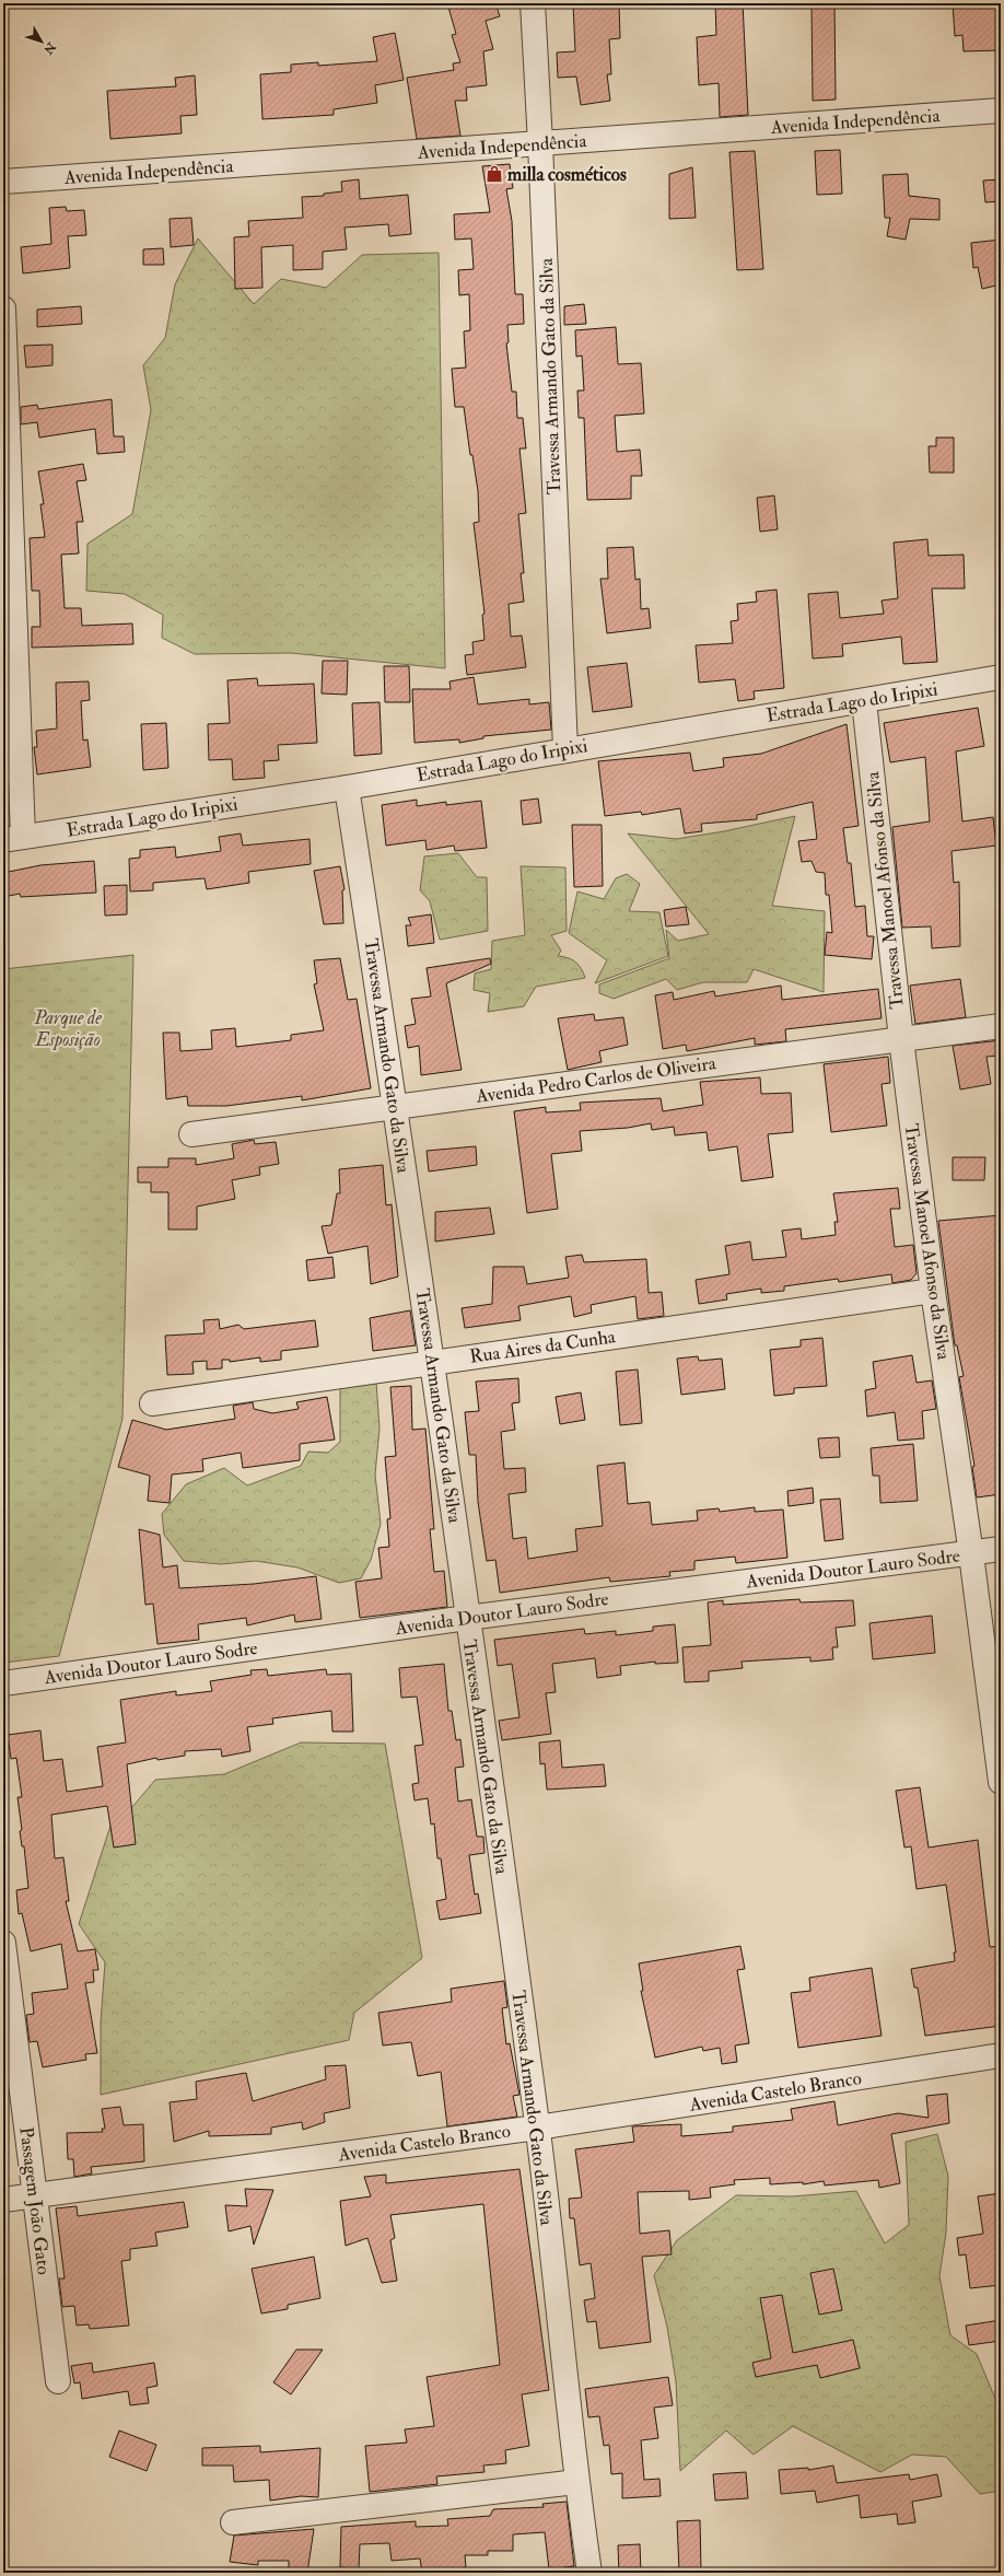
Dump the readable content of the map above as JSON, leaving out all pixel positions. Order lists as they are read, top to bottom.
{
  "streets": {
    "street": [
      "Avenida Independência",
      "Travessa Armando Gato da Silva",
      "Estrada Lago do Iripixi",
      "Travessa Manoel Afonso da Silva",
      "Avenida Pedro Carlos de Oliveira",
      "Rua Aires da Cunha",
      "Avenida Doutor Lauro Sodre",
      "Avenida Castelo Branco",
      "Passagem João Gato"
    ]
  },
  "crossings": [
    ["Avenida Independência", "Travessa Armando Gato da Silva"],
    ["Travessa Armando Gato da Silva", "Estrada Lago do Iripixi"],
    ["Travessa Armando Gato da Silva", "Avenida Pedro Carlos de Oliveira"],
    ["Travessa Armando Gato da Silva", "Rua Aires da Cunha"],
    ["Travessa Armando Gato da Silva", "Avenida Doutor Lauro Sodre"],
    ["Travessa Armando Gato da Silva", "Avenida Castelo Branco"],
    ["Estrada Lago do Iripixi", "Travessa Manoel Afonso da Silva"],
    ["Travessa Manoel Afonso da Silva", "Avenida Pedro Carlos de Oliveira"],
    ["Travessa Manoel Afonso da Silva", "Rua Aires da Cunha"],
    ["Travessa Manoel Afonso da Silva", "Avenida Doutor Lauro Sodre"],
    ["Avenida Castelo Branco", "Passagem João Gato"]
  ],
  "parks": ["Parque de Esposição"],
  "places": {
    "shop": ["milla cosméticos"]
  },
  "north": "bottom right"
}
